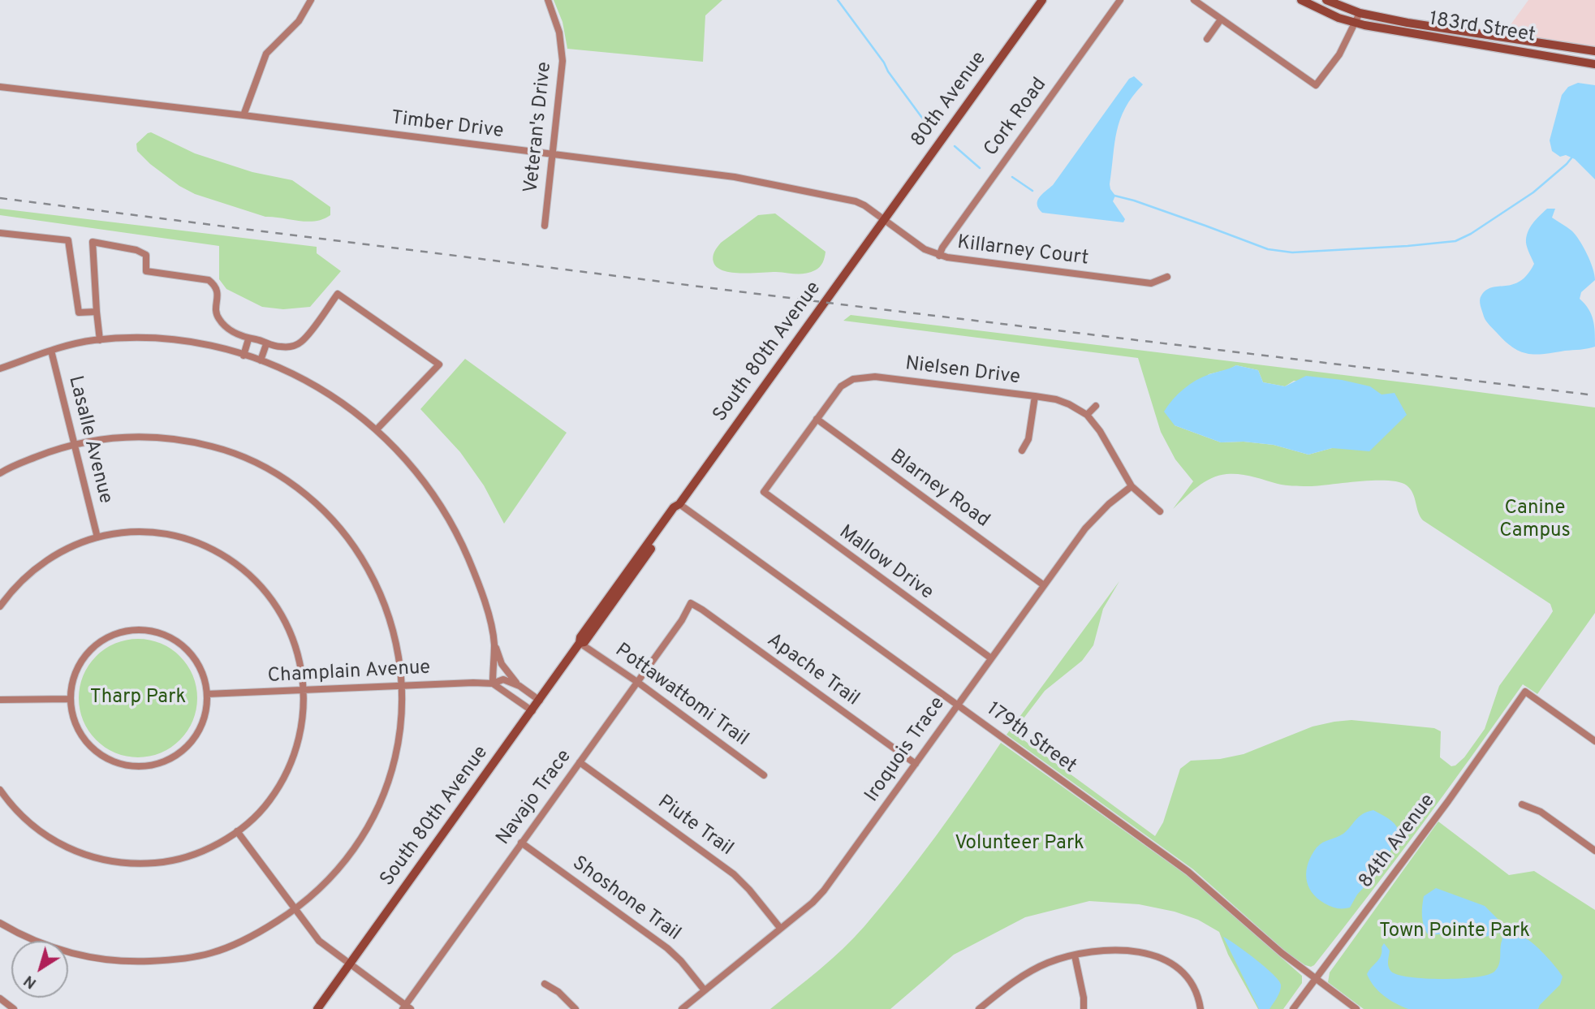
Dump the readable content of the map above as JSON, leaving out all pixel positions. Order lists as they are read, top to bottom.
{
  "streets": {
    "street": [
      "183rd Street",
      "80th Avenue",
      "Cork Road",
      "Timber Drive",
      "Veteran's Drive",
      "Killarney Court",
      "South 80th Avenue",
      "Nielsen Drive",
      "Lasalle Avenue",
      "Blarney Road",
      "Mallow Drive",
      "Apache Trail",
      "Champlain Avenue",
      "Pottawattomi Trail",
      "179th Street",
      "Iroquois Trace",
      "Navajo Trace",
      "Piute Trail",
      "84th Avenue",
      "Shoshone Trail"
    ]
  },
  "crossings": [
    ["80th Avenue", "Timber Drive"],
    ["80th Avenue", "Killarney Court"],
    ["80th Avenue", "South 80th Avenue"],
    ["Cork Road", "Killarney Court"],
    ["Timber Drive", "Veteran's Drive"],
    ["Timber Drive", "Killarney Court"],
    ["Timber Drive", "South 80th Avenue"],
    ["Killarney Court", "South 80th Avenue"],
    ["South 80th Avenue", "Pottawattomi Trail"],
    ["South 80th Avenue", "179th Street"],
    ["Nielsen Drive", "Blarney Road"],
    ["Nielsen Drive", "Mallow Drive"],
    ["Nielsen Drive", "Iroquois Trace"],
    ["Blarney Road", "Iroquois Trace"],
    ["Mallow Drive", "Iroquois Trace"],
    ["Apache Trail", "Iroquois Trace"],
    ["Apache Trail", "Navajo Trace"],
    ["Pottawattomi Trail", "Navajo Trace"],
    ["179th Street", "Iroquois Trace"],
    ["179th Street", "84th Avenue"],
    ["Iroquois Trace", "Piute Trail"],
    ["Iroquois Trace", "Shoshone Trail"],
    ["Navajo Trace", "Piute Trail"],
    ["Navajo Trace", "Shoshone Trail"]
  ],
  "parks": [
    "Canine Campus",
    "Tharp Park",
    "Volunteer Park",
    "Town Pointe Park"
  ],
  "north": "bottom left"
}
